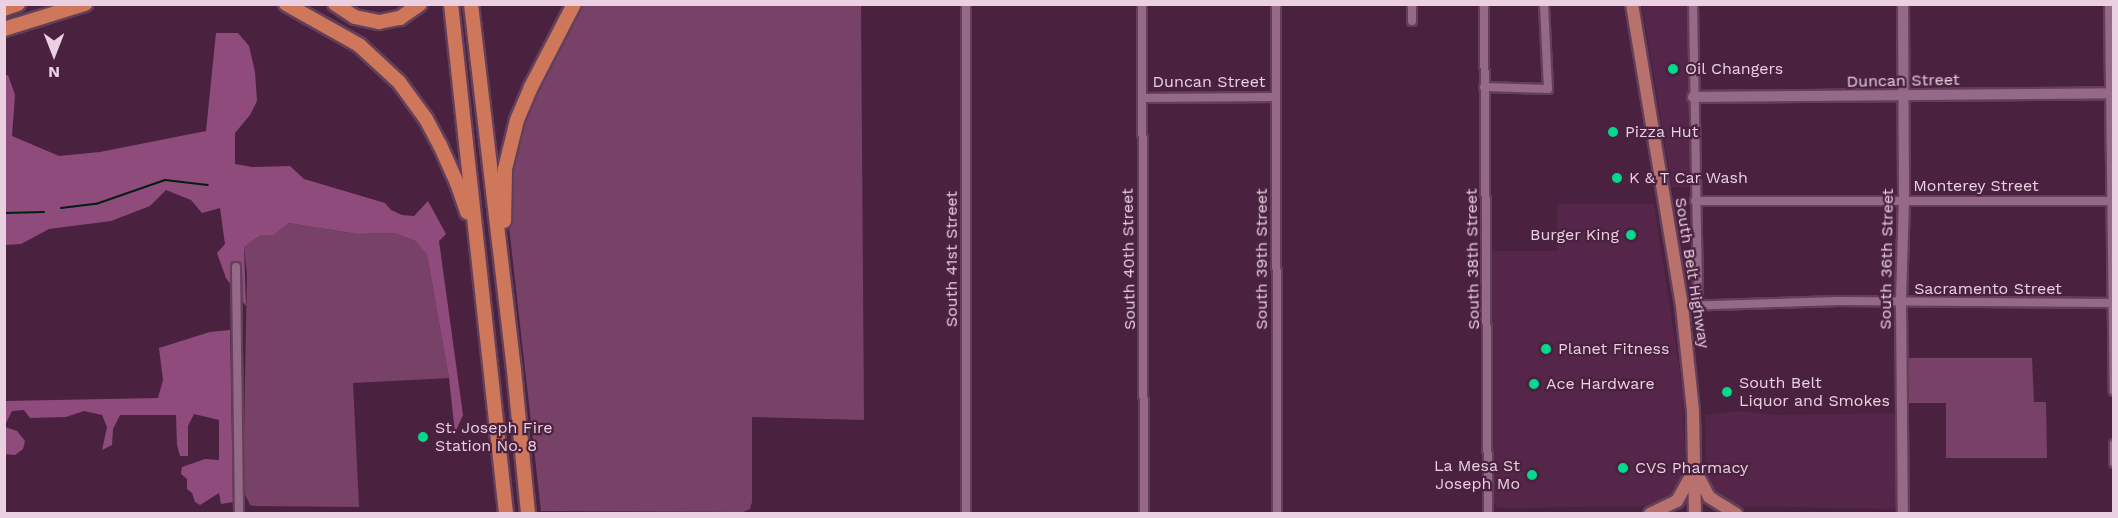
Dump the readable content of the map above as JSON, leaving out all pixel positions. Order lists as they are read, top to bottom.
{
  "streets": {
    "main road": ["South Belt Highway"],
    "street": [
      "Duncan Street",
      "Monterey Street",
      "South 41st Street",
      "South 40th Street",
      "South 39th Street",
      "South 38th Street",
      "South 36th Street",
      "Sacramento Street"
    ]
  },
  "crossings": [
    ["Duncan Street", "South 40th Street"],
    ["Duncan Street", "South 39th Street"],
    ["Duncan Street", "South 36th Street"],
    ["Monterey Street", "South 36th Street"],
    ["South 36th Street", "Sacramento Street"],
    ["South Belt Highway", "Sacramento Street"]
  ],
  "places": [
    "Oil Changers",
    "Pizza Hut",
    "K & T Car Wash",
    "Burger King",
    "Planet Fitness",
    "Ace Hardware",
    "South Belt Liquor and Smokes",
    "St. Joseph Fire Station No. 8",
    "CVS Pharmacy",
    "La Mesa St Joseph Mo"
  ],
  "north": "bottom"
}
